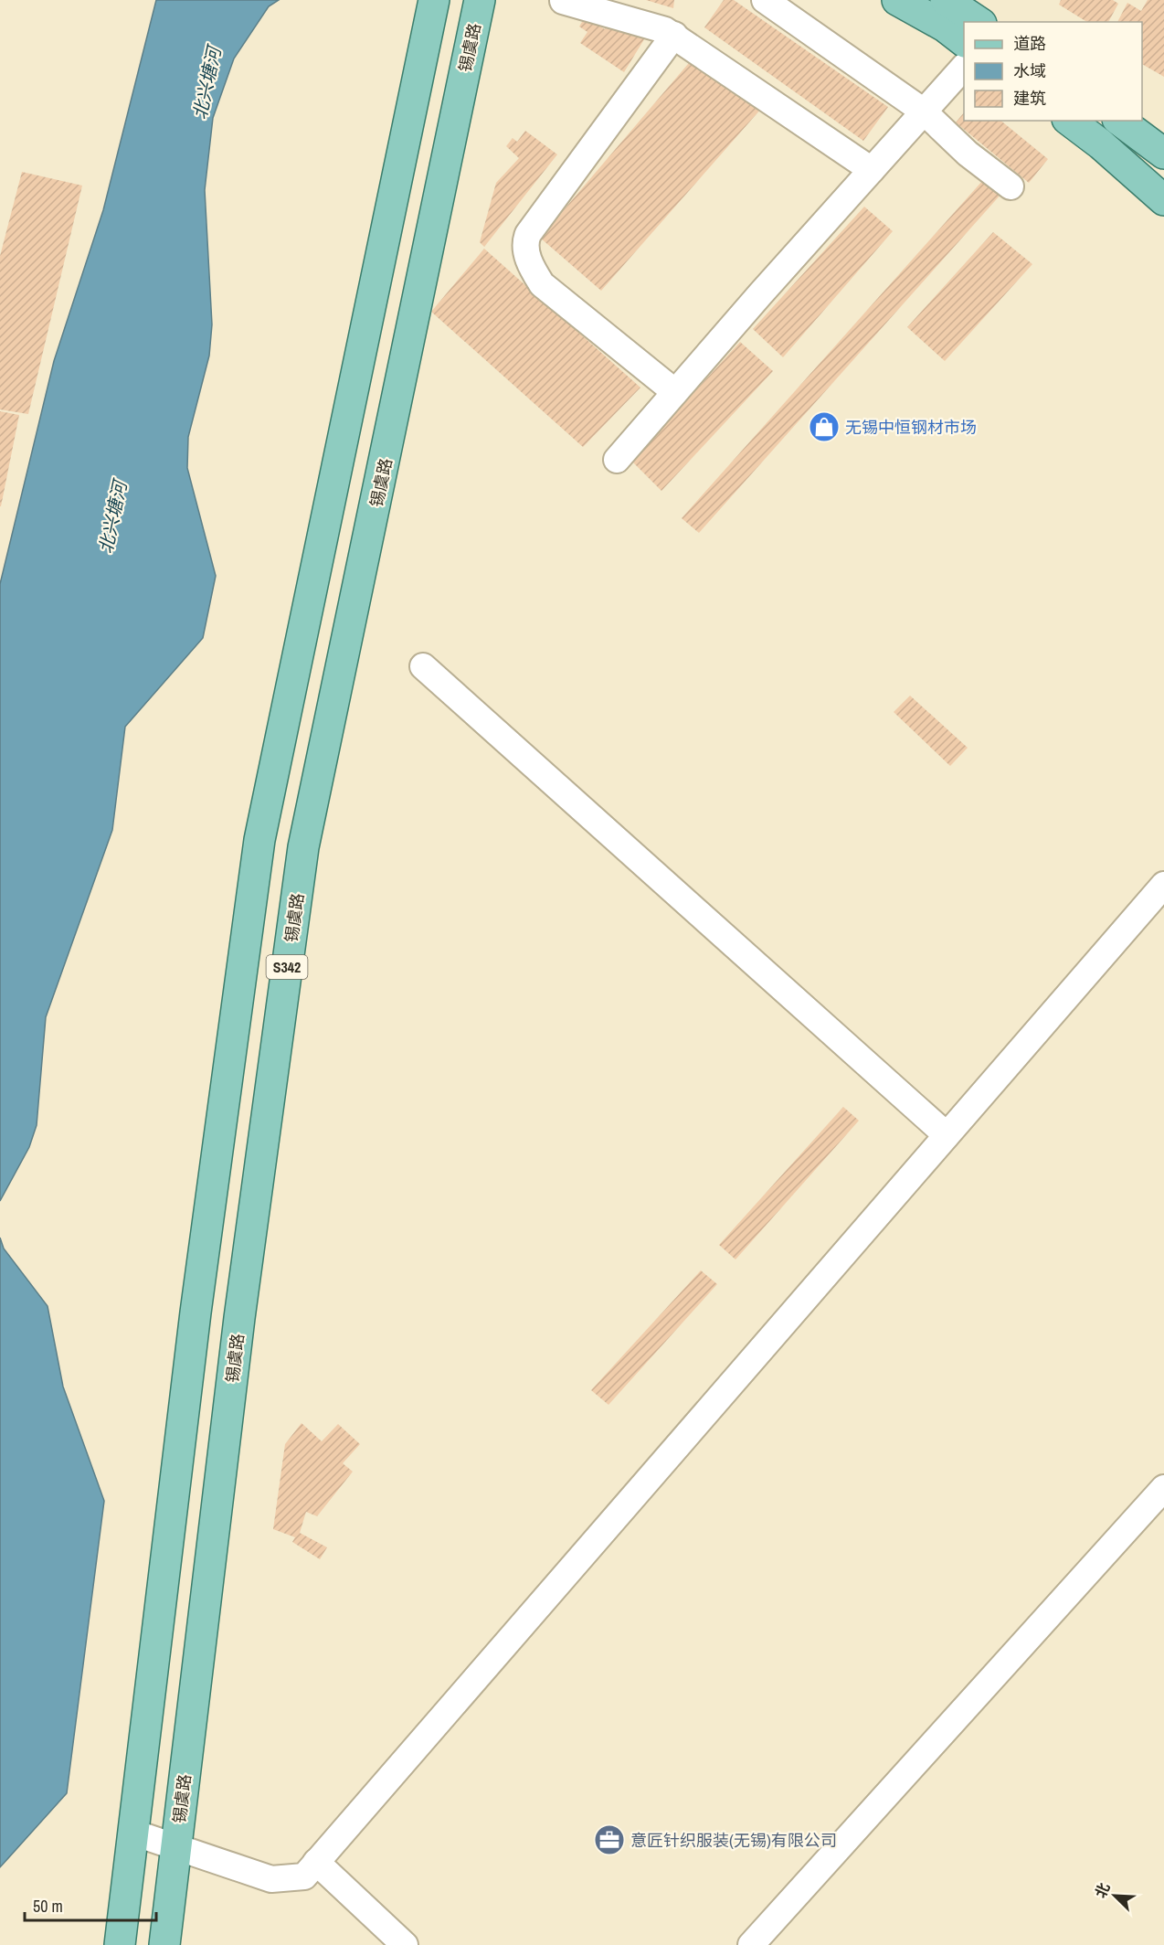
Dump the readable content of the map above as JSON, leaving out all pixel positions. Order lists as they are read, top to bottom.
{
  "streets": {
    "main road": ["锡虞路", "S342"]
  },
  "water": ["北兴塘河"],
  "places": {
    "shop": ["无锡中恒钢材市场"],
    "office": ["意匠针织服装(无锡)有限公司"]
  },
  "legend": ["道路", "水域", "建筑"],
  "scale_bar": "50 m",
  "north": "top left"
}
